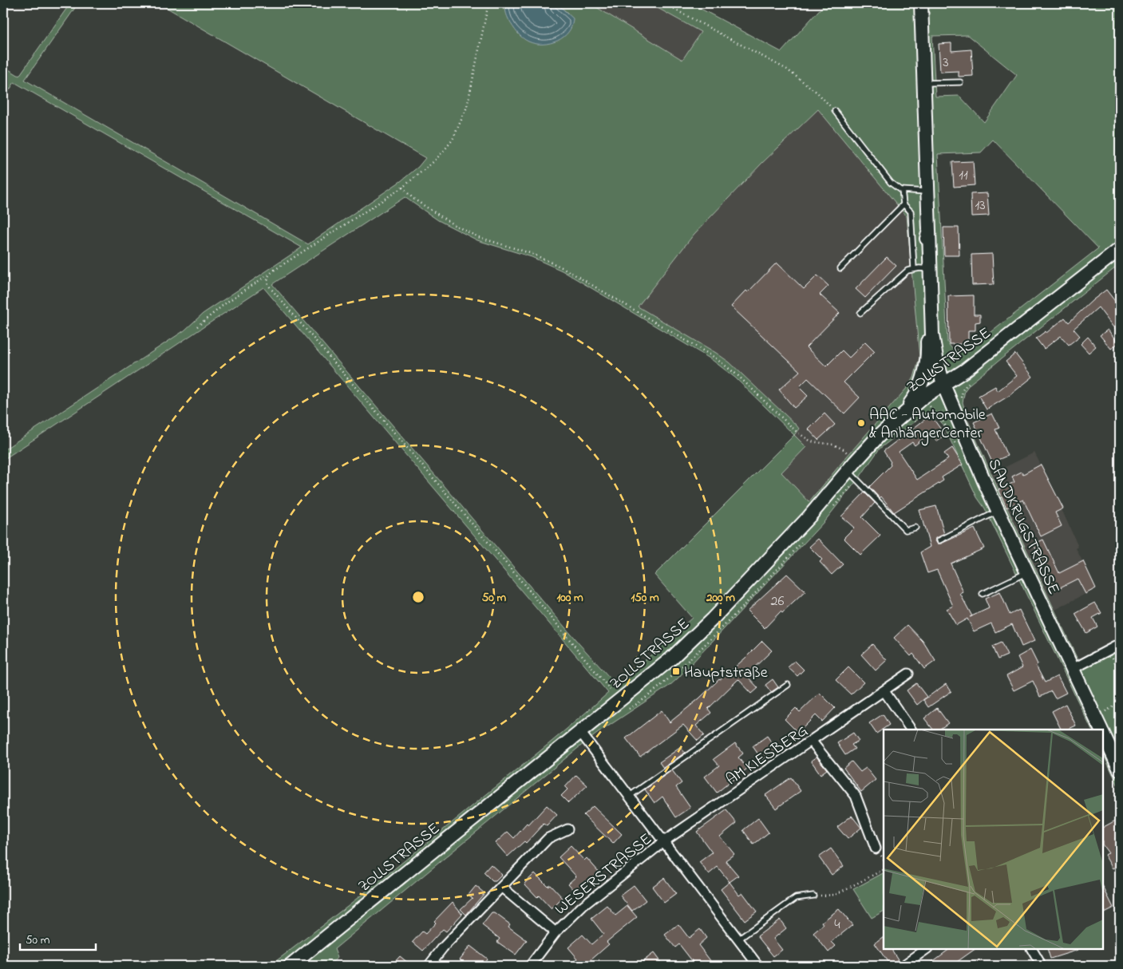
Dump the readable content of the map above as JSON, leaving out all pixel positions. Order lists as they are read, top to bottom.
{
  "streets": {
    "main road": ["ZOLLSTRASSE", "SANDKRUGSTRASSE"],
    "street": ["AM KIESBERG", "WESERSTRASSE"]
  },
  "crossings": [
    ["ZOLLSTRASSE", "SANDKRUGSTRASSE"],
    ["AM KIESBERG", "WESERSTRASSE"]
  ],
  "places": {
    "other": ["AAC - Automobile & AnhängerCenter"],
    "transit": ["Hauptstraße"]
  },
  "house_numbers": [
    "3",
    "11",
    "13",
    "26",
    "4"
  ],
  "scale_bar": "50 m",
  "rings": [
    "50 m",
    "100 m",
    "150 m",
    "200 m"
  ]
}
